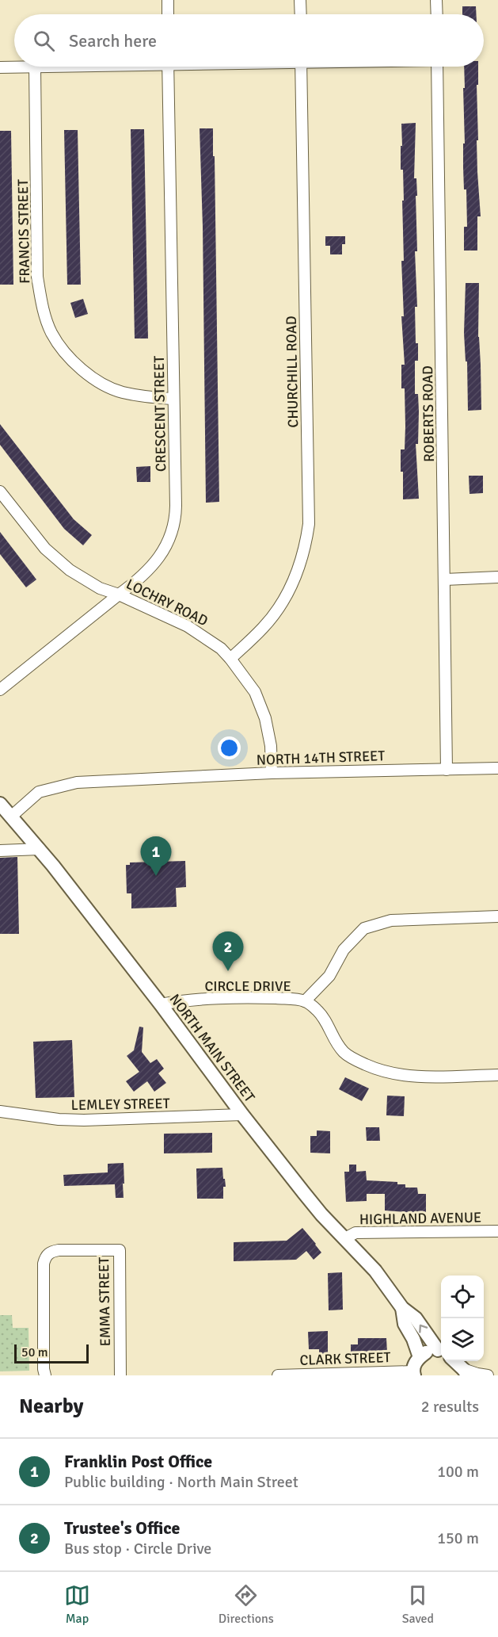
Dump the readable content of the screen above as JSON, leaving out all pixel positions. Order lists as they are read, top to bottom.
{
  "streets": {
    "street": [
      "FRANCIS STREET",
      "CHURCHILL ROAD",
      "CRESCENT STREET",
      "ROBERTS ROAD",
      "LOCHRY ROAD",
      "NORTH 14TH STREET",
      "CIRCLE DRIVE",
      "NORTH MAIN STREET",
      "LEMLEY STREET",
      "HIGHLAND AVENUE",
      "EMMA STREET",
      "CLARK STREET"
    ]
  },
  "crossings": [
    ["FRANCIS STREET", "CRESCENT STREET"],
    ["CHURCHILL ROAD", "LOCHRY ROAD"],
    ["CRESCENT STREET", "LOCHRY ROAD"],
    ["ROBERTS ROAD", "NORTH 14TH STREET"],
    ["LOCHRY ROAD", "NORTH 14TH STREET"],
    ["NORTH 14TH STREET", "NORTH MAIN STREET"],
    ["CIRCLE DRIVE", "NORTH MAIN STREET"],
    ["NORTH MAIN STREET", "LEMLEY STREET"],
    ["NORTH MAIN STREET", "HIGHLAND AVENUE"]
  ],
  "scale_bar": "50 m",
  "page": {
    "search": "Search here",
    "pins": ["1", "2"],
    "scale": "50 m",
    "heading": ["Nearby", "2 results"],
    "list": [
      {
        "mark": "1",
        "name": "Franklin Post Office",
        "note": "Public building · North Main Street",
        "value": "100 m"
      },
      {
        "mark": "2",
        "name": "Trustee's Office",
        "note": "Bus stop · Circle Drive",
        "value": "150 m"
      }
    ],
    "nav": ["Map", "Directions", "Saved"]
  }
}
